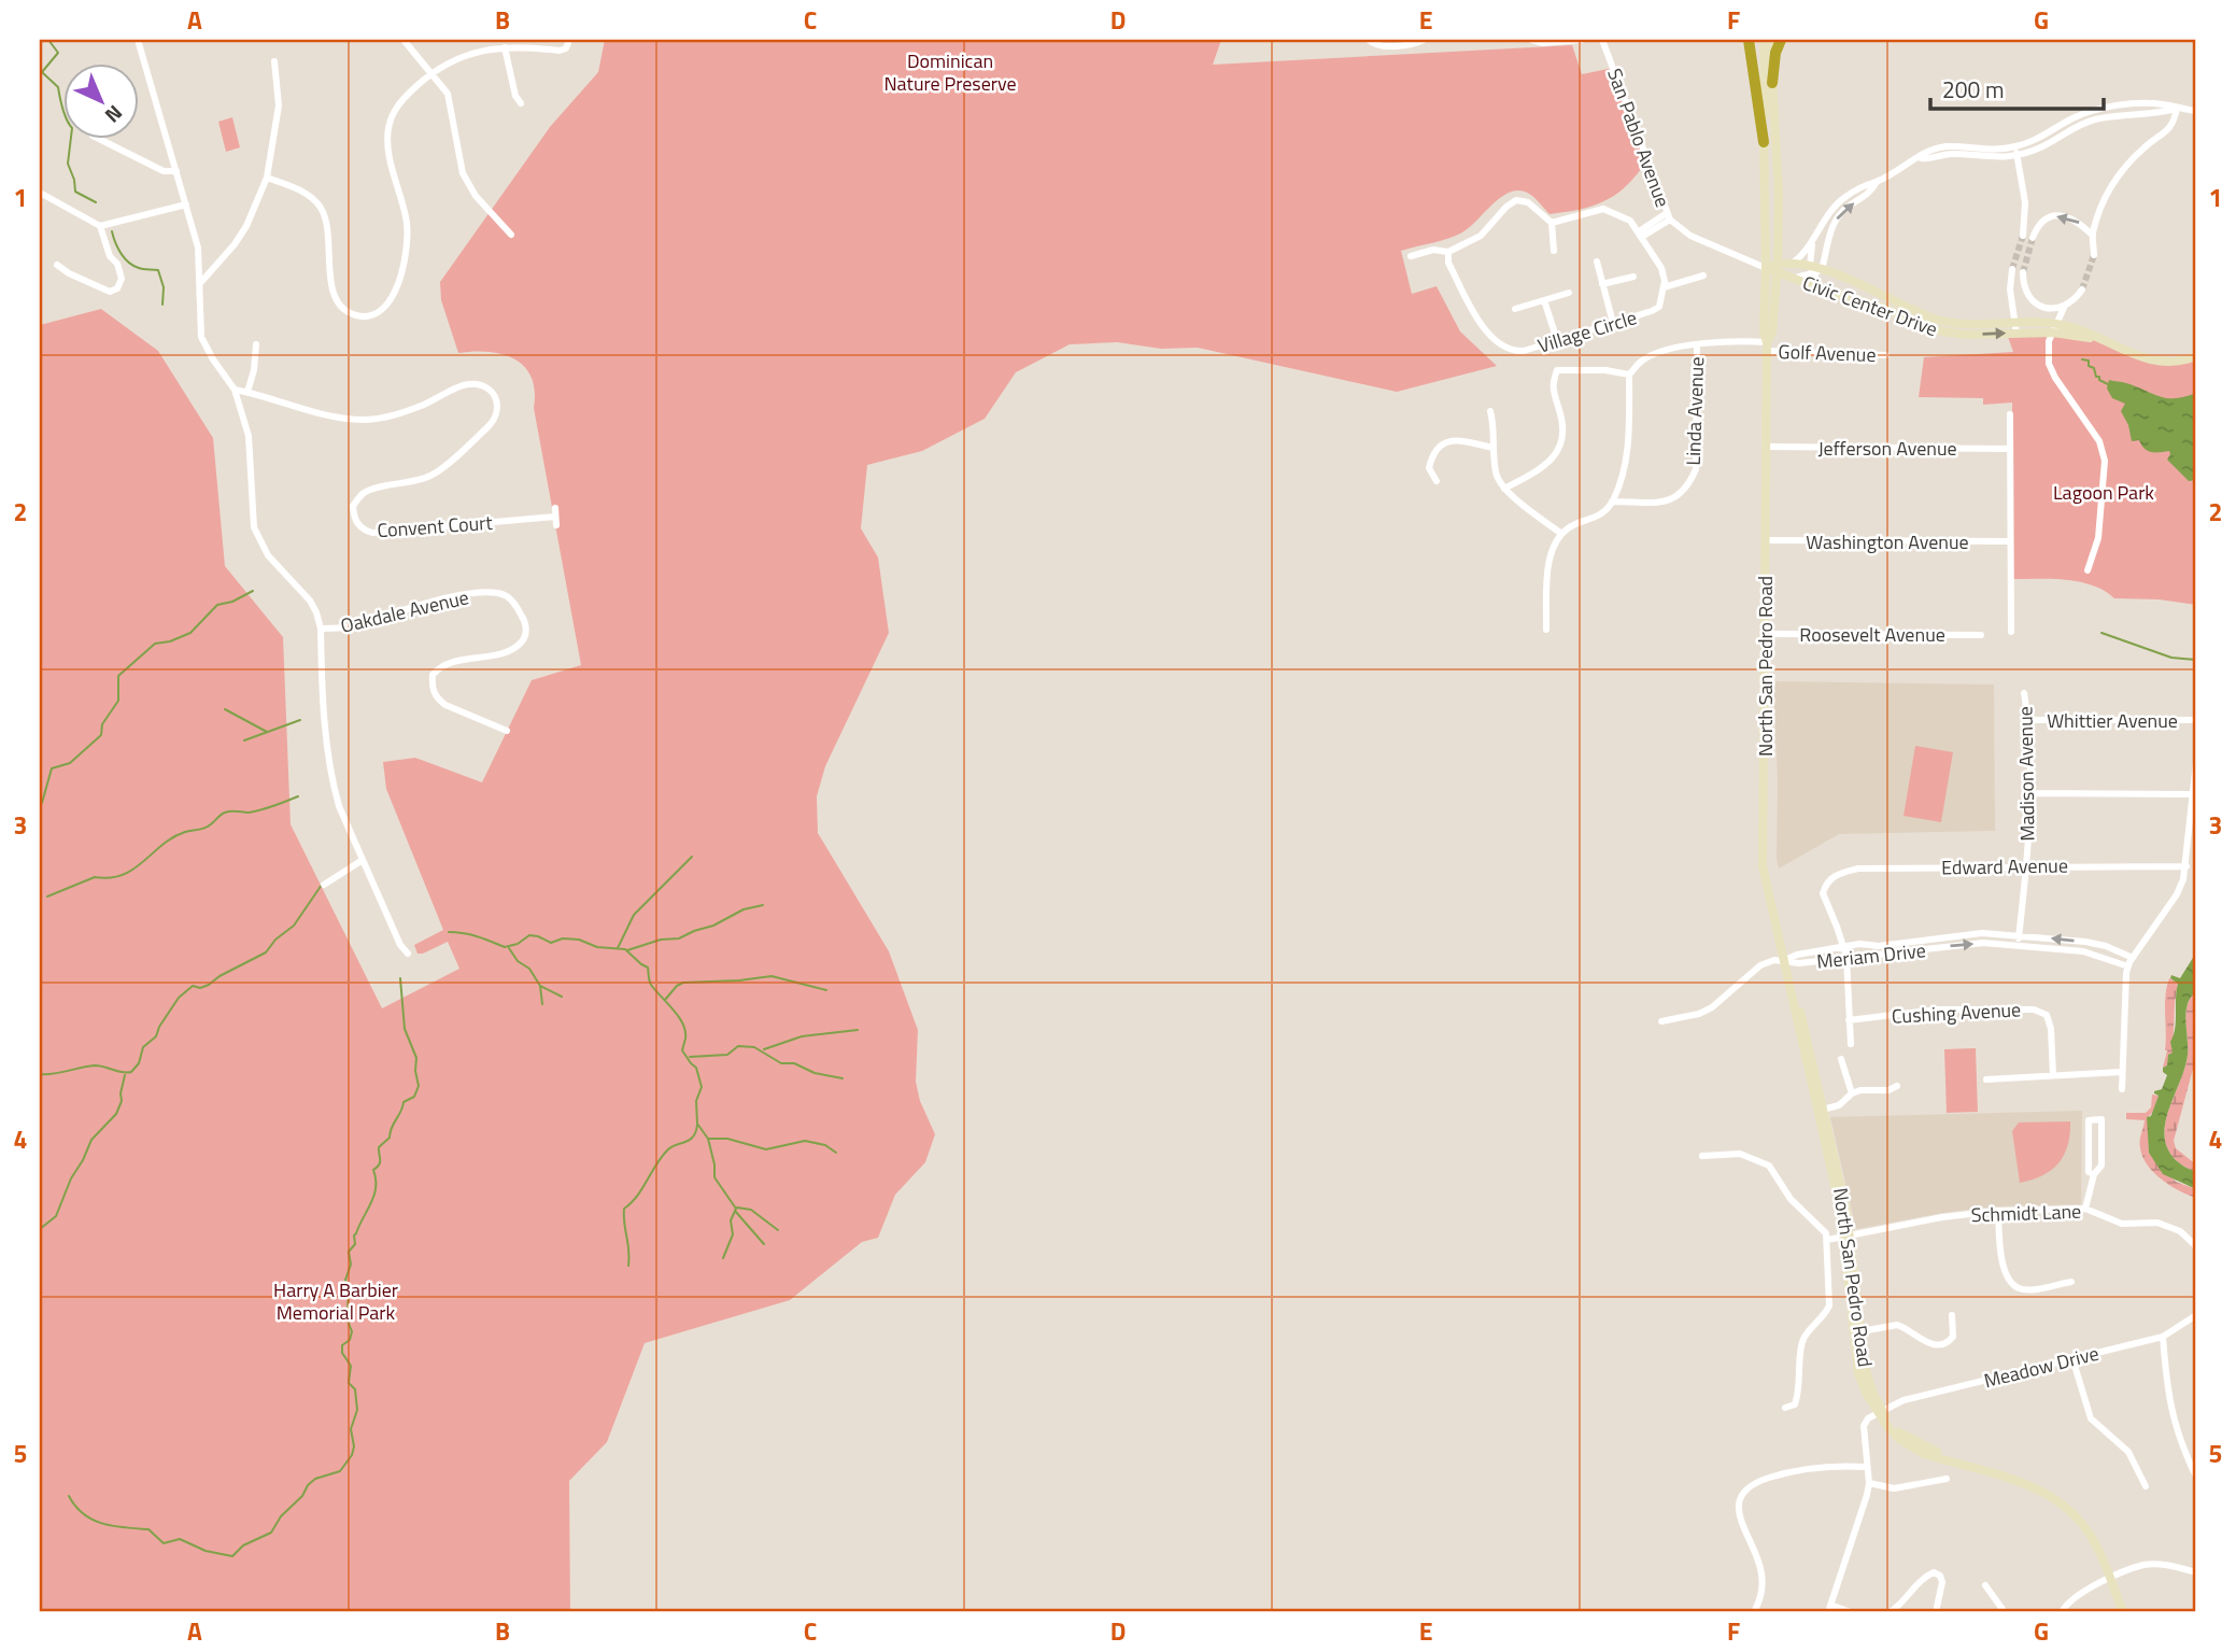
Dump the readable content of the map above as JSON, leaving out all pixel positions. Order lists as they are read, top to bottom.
{
  "streets": {
    "main road": ["Civic Center Drive", "North San Pedro Road"],
    "street": [
      "San Pablo Avenue",
      "Village Circle",
      "Golf Avenue",
      "Linda Avenue",
      "Jefferson Avenue",
      "Convent Court",
      "Washington Avenue",
      "Oakdale Avenue",
      "Roosevelt Avenue",
      "Whittier Avenue",
      "Madison Avenue",
      "Edward Avenue",
      "Meriam Drive",
      "Cushing Avenue",
      "Schmidt Lane",
      "Meadow Drive"
    ]
  },
  "crossings": [
    ["San Pablo Avenue", "Civic Center Drive"],
    ["San Pablo Avenue", "North San Pedro Road"],
    ["Civic Center Drive", "North San Pedro Road"],
    ["Golf Avenue", "Linda Avenue"],
    ["Golf Avenue", "North San Pedro Road"],
    ["Jefferson Avenue", "North San Pedro Road"],
    ["Washington Avenue", "North San Pedro Road"],
    ["Roosevelt Avenue", "North San Pedro Road"],
    ["North San Pedro Road", "Meriam Drive"],
    ["North San Pedro Road", "Schmidt Lane"],
    ["North San Pedro Road", "Meadow Drive"],
    ["Whittier Avenue", "Madison Avenue"],
    ["Madison Avenue", "Edward Avenue"],
    ["Madison Avenue", "Meriam Drive"],
    ["Edward Avenue", "Meriam Drive"]
  ],
  "parks": ["Dominican Nature Preserve", "Lagoon Park", "Harry A Barbier Memorial Park"],
  "scale_bar": "200 m",
  "north": "bottom right",
  "grid": {
    "columns": [
      "A",
      "B",
      "C",
      "D",
      "E",
      "F",
      "G"
    ],
    "rows": [
      "1",
      "2",
      "3",
      "4",
      "5"
    ]
  }
}
